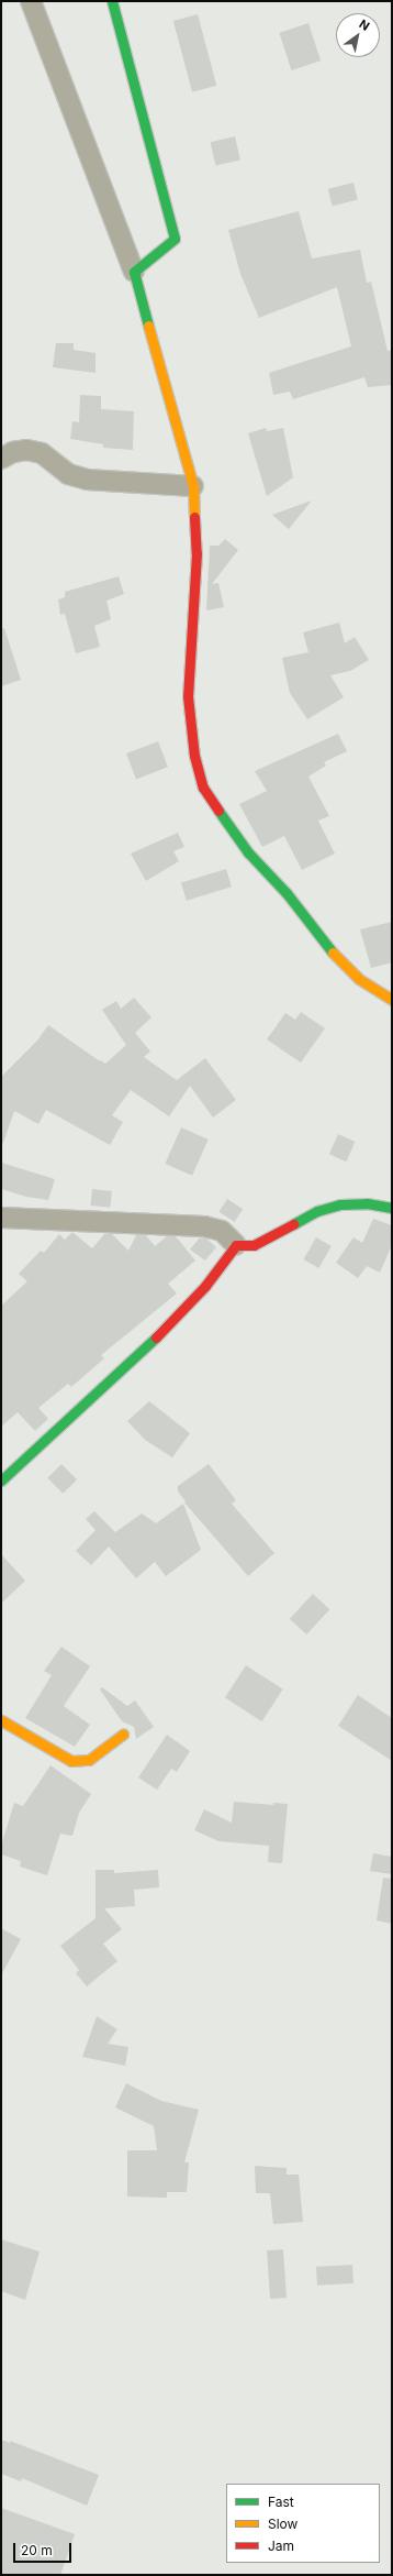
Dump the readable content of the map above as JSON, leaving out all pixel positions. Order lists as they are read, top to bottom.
{
  "legend": ["Fast", "Slow", "Jam"],
  "scale_bar": "20 m",
  "north": "top right"
}
